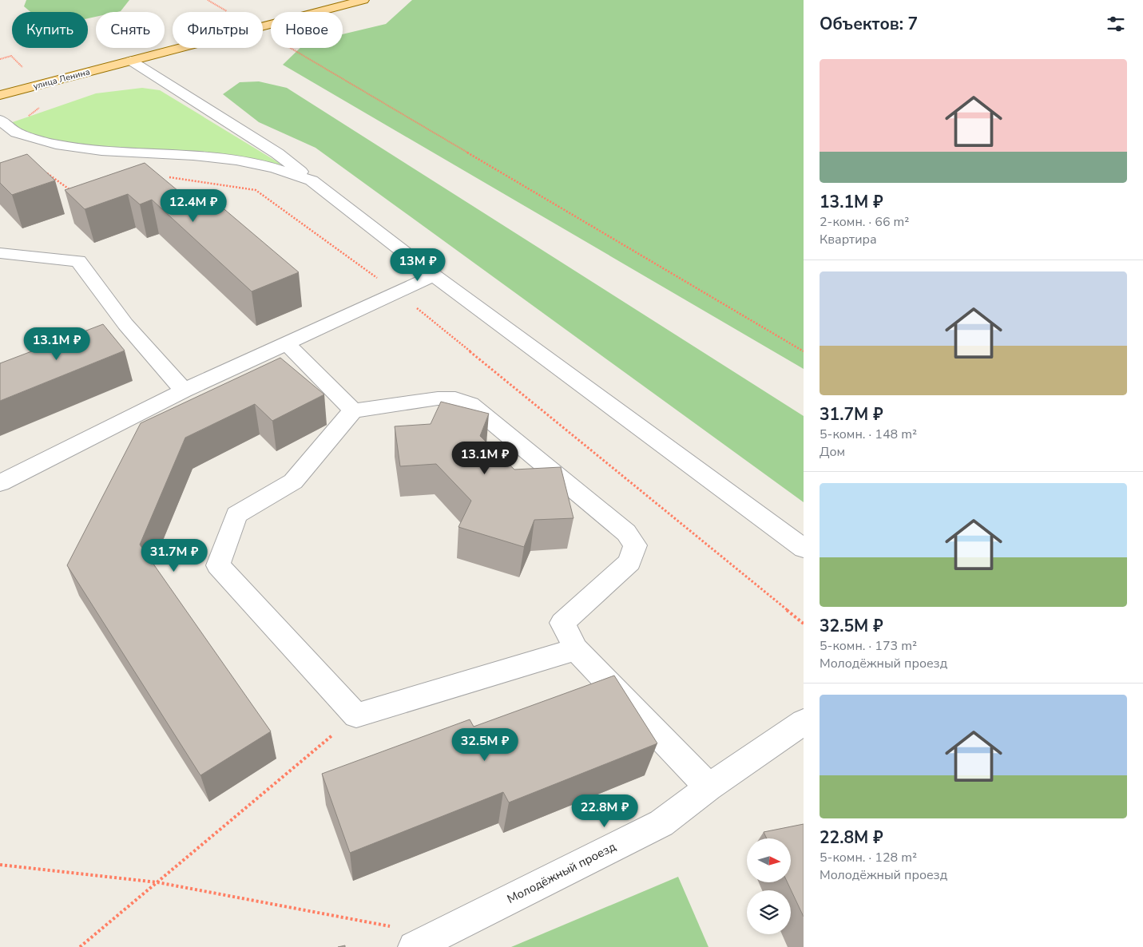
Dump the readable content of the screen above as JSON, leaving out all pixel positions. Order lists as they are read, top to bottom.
{
  "streets": {
    "main road": ["улица Ленина"],
    "street": ["Молодёжный проезд"]
  },
  "north": "right",
  "page": {
    "heading": "Объектов: 7",
    "chip": [
      "Купить",
      "Снять",
      "Фильтры",
      "Новое"
    ],
    "list": [
      {
        "name": "13.1M ₽",
        "note": "2-комн. · 66 m² · Квартира"
      },
      {
        "name": "31.7M ₽",
        "note": "5-комн. · 148 m² · Дом"
      },
      {
        "name": "32.5M ₽",
        "note": "5-комн. · 173 m² · Молодёжный проезд"
      },
      {
        "name": "22.8M ₽",
        "note": "5-комн. · 128 m² · Молодёжный проезд"
      }
    ],
    "price": [
      "12.4M ₽",
      "13M ₽",
      "13.1M ₽",
      "13.1M ₽",
      "31.7M ₽",
      "32.5M ₽",
      "22.8M ₽"
    ]
  }
}
